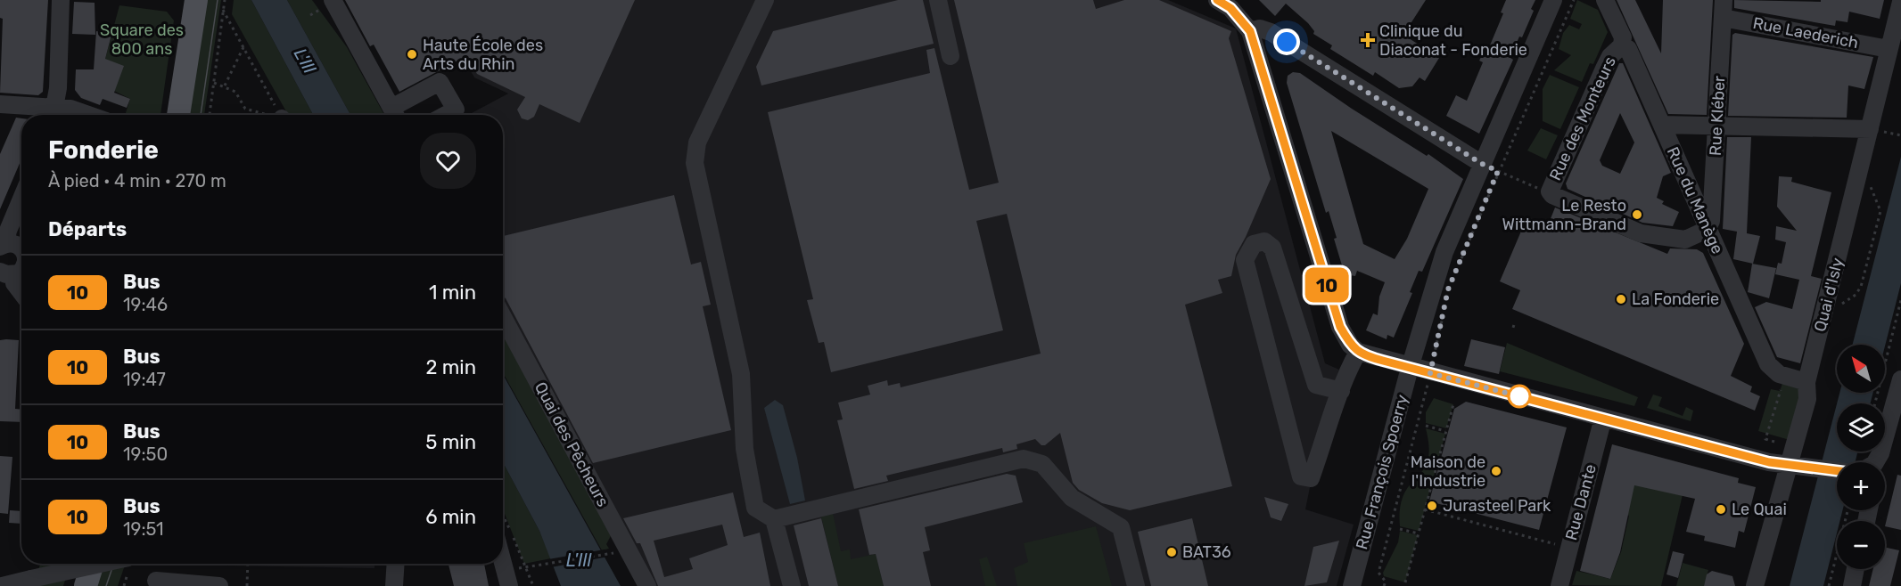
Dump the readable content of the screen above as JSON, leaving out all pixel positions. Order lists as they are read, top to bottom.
{
  "streets": {
    "street": [
      "Rue Laederich",
      "Rue Kléber",
      "Rue des Monteurs",
      "Rue du Manège",
      "Quai d'Isly",
      "Quai des Pêcheurs",
      "Rue François Spoerry",
      "Rue Dante"
    ]
  },
  "crossings": [
    ["Rue Laederich", "Rue Kléber"],
    ["Rue Laederich", "Quai d'Isly"],
    ["Rue Kléber", "Rue du Manège"],
    ["Rue des Monteurs", "Rue du Manège"],
    ["Rue du Manège", "Quai d'Isly"]
  ],
  "water": ["L'Ill"],
  "parks": ["Square des 800 ans"],
  "places": {
    "health": ["Clinique du Diaconat - Fonderie"],
    "other": [
      "Haute École des Arts du Rhin",
      "Le Resto Wittmann-Brand",
      "La Fonderie",
      "Maison de l'Industrie",
      "Jurasteel Park",
      "Le Quai",
      "BAT36"
    ]
  },
  "lines": ["bus line 10"],
  "north": "top left",
  "page": {
    "on_map": "10",
    "heading": [
      ["Fonderie", "À pied · 4 min · 270 m"],
      "Départs"
    ],
    "list": [
      {
        "mark": "10",
        "name": "Bus",
        "note": "19:46",
        "value": "1 min"
      },
      {
        "mark": "10",
        "name": "Bus",
        "note": "19:47",
        "value": "2 min"
      },
      {
        "mark": "10",
        "name": "Bus",
        "note": "19:50",
        "value": "5 min"
      },
      {
        "mark": "10",
        "name": "Bus",
        "note": "19:51",
        "value": "6 min"
      }
    ],
    "map_buttons": ["+", "−"]
  }
}
